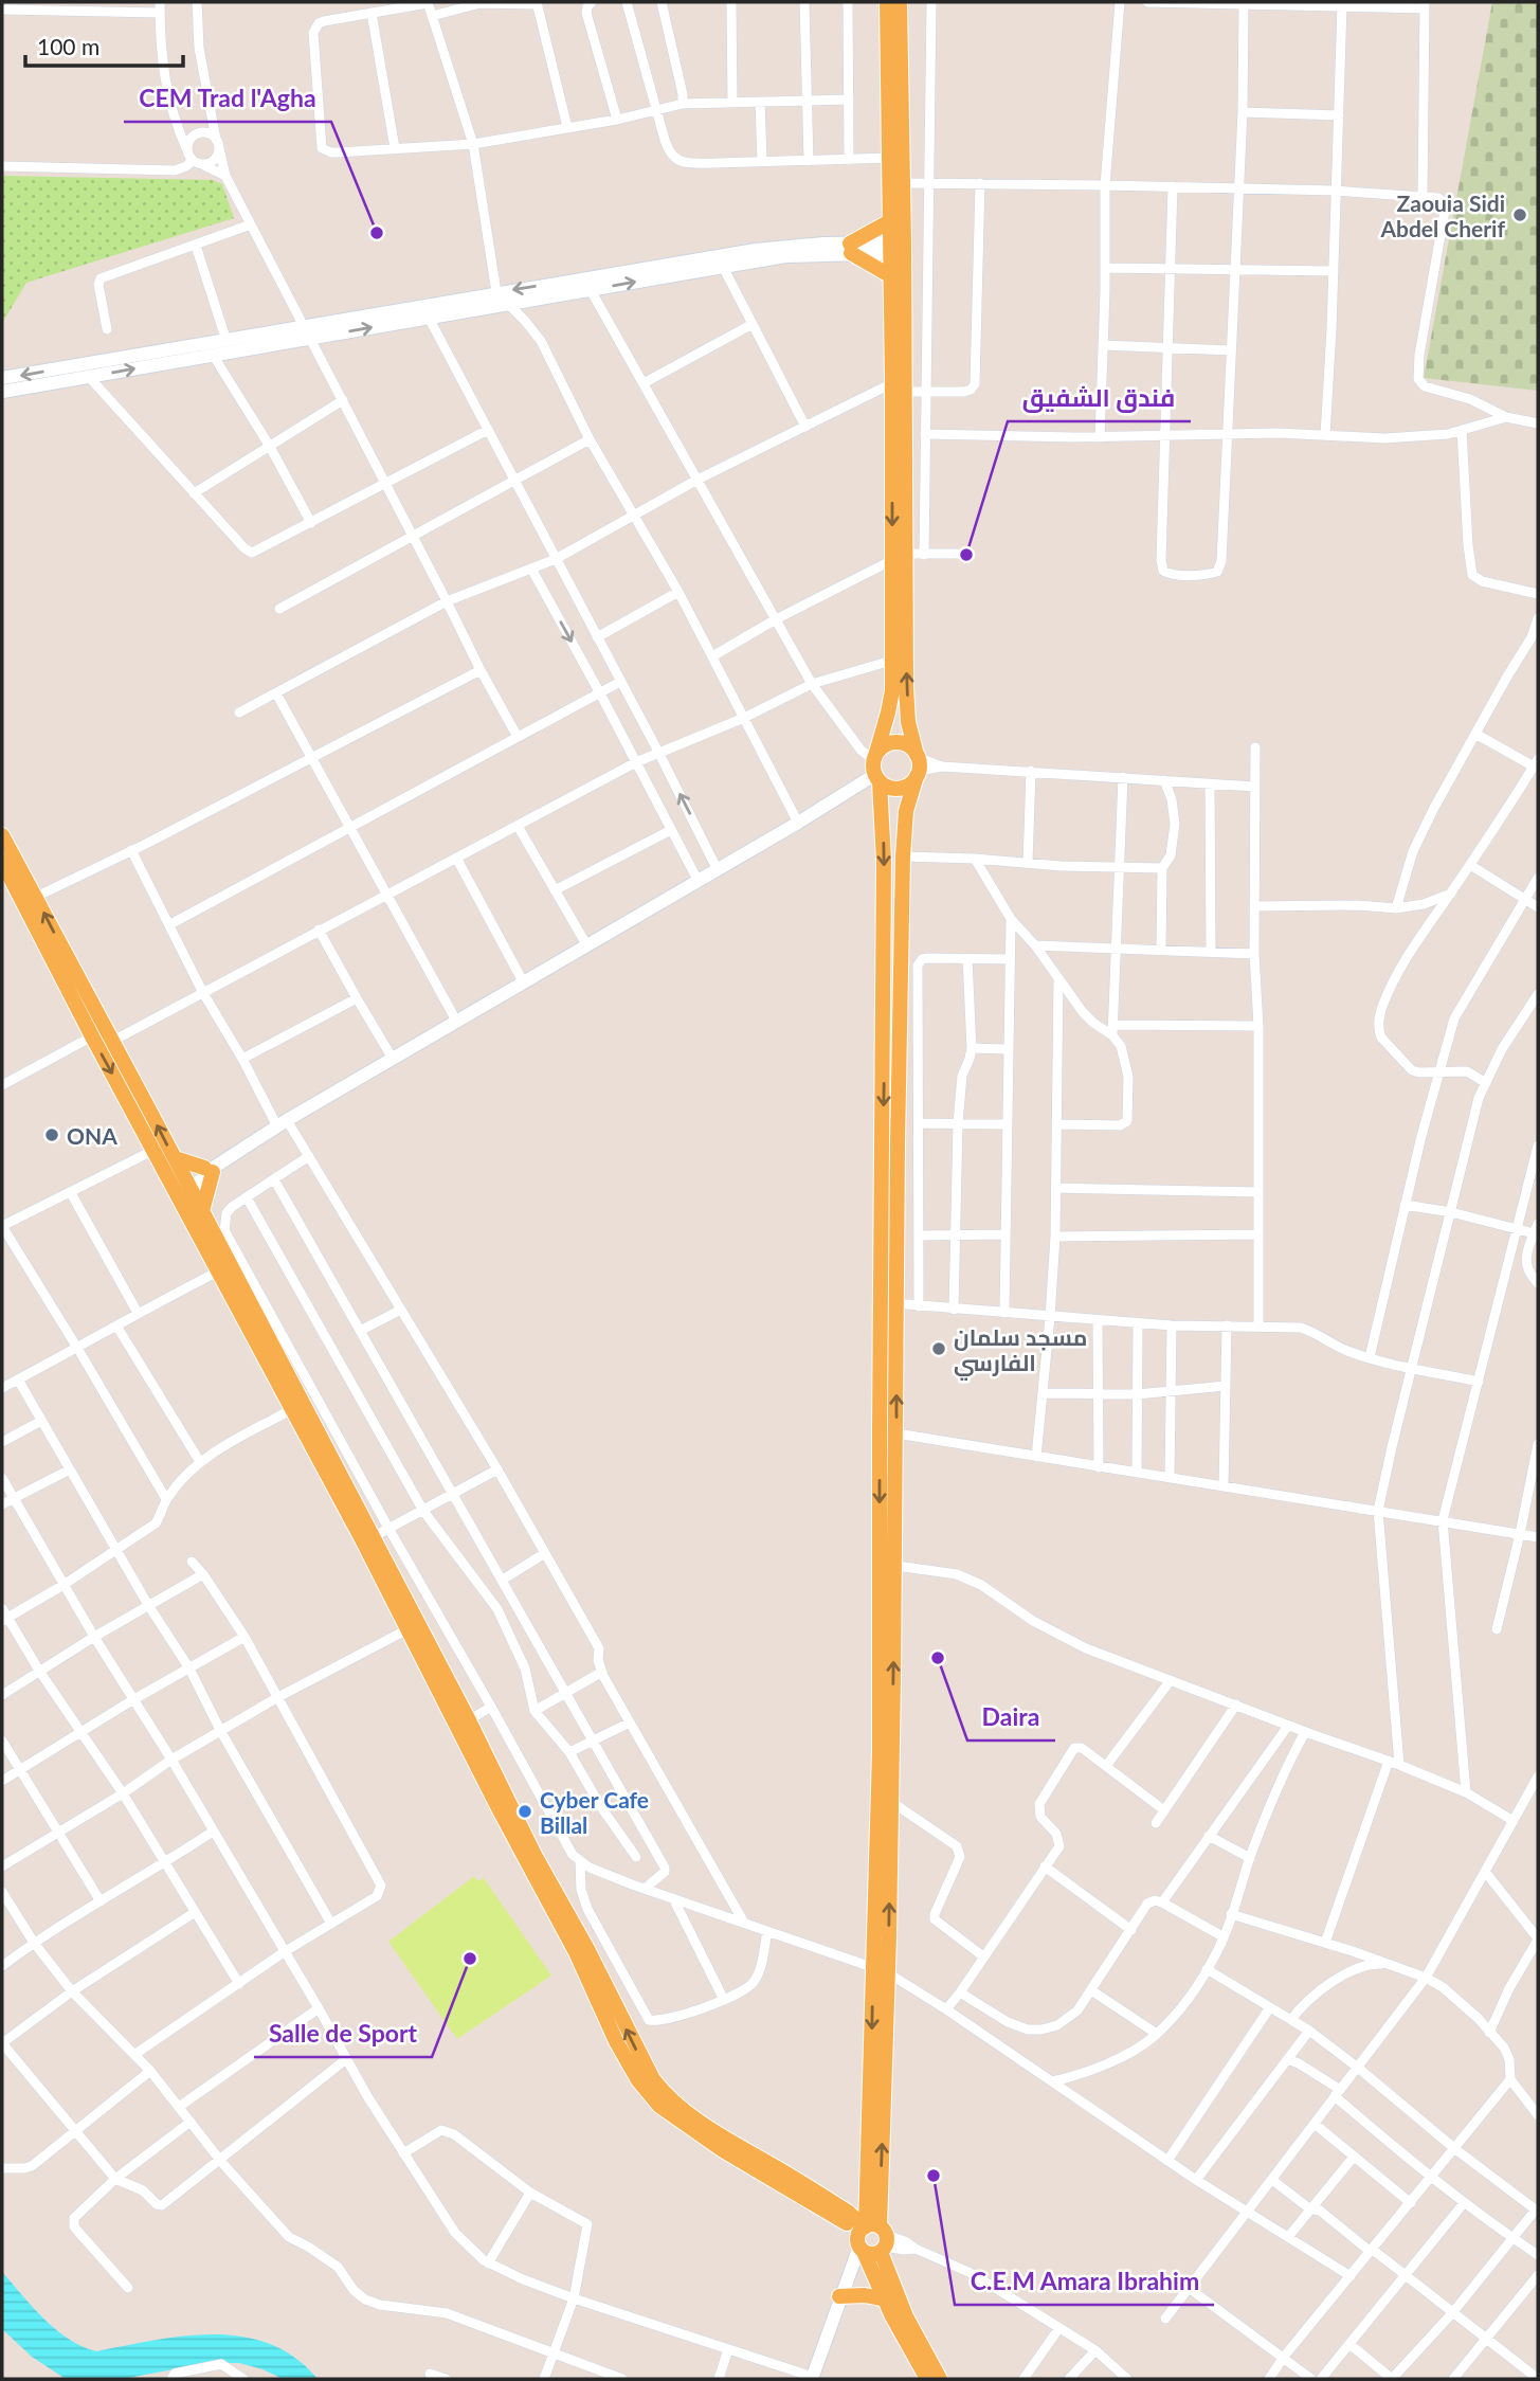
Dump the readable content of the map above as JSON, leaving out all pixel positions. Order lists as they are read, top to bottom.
{
  "places": [
    "Zaouia Sidi Abdel Cherif",
    "CEM Trad l'Agha",
    "فندق الشفيق",
    "ONA",
    "مسجد سلمان الفارسي",
    "Daira",
    "Cyber Cafe Billal",
    "Salle de Sport",
    "C.E.M Amara Ibrahim"
  ],
  "scale_bar": "100 m"
}
